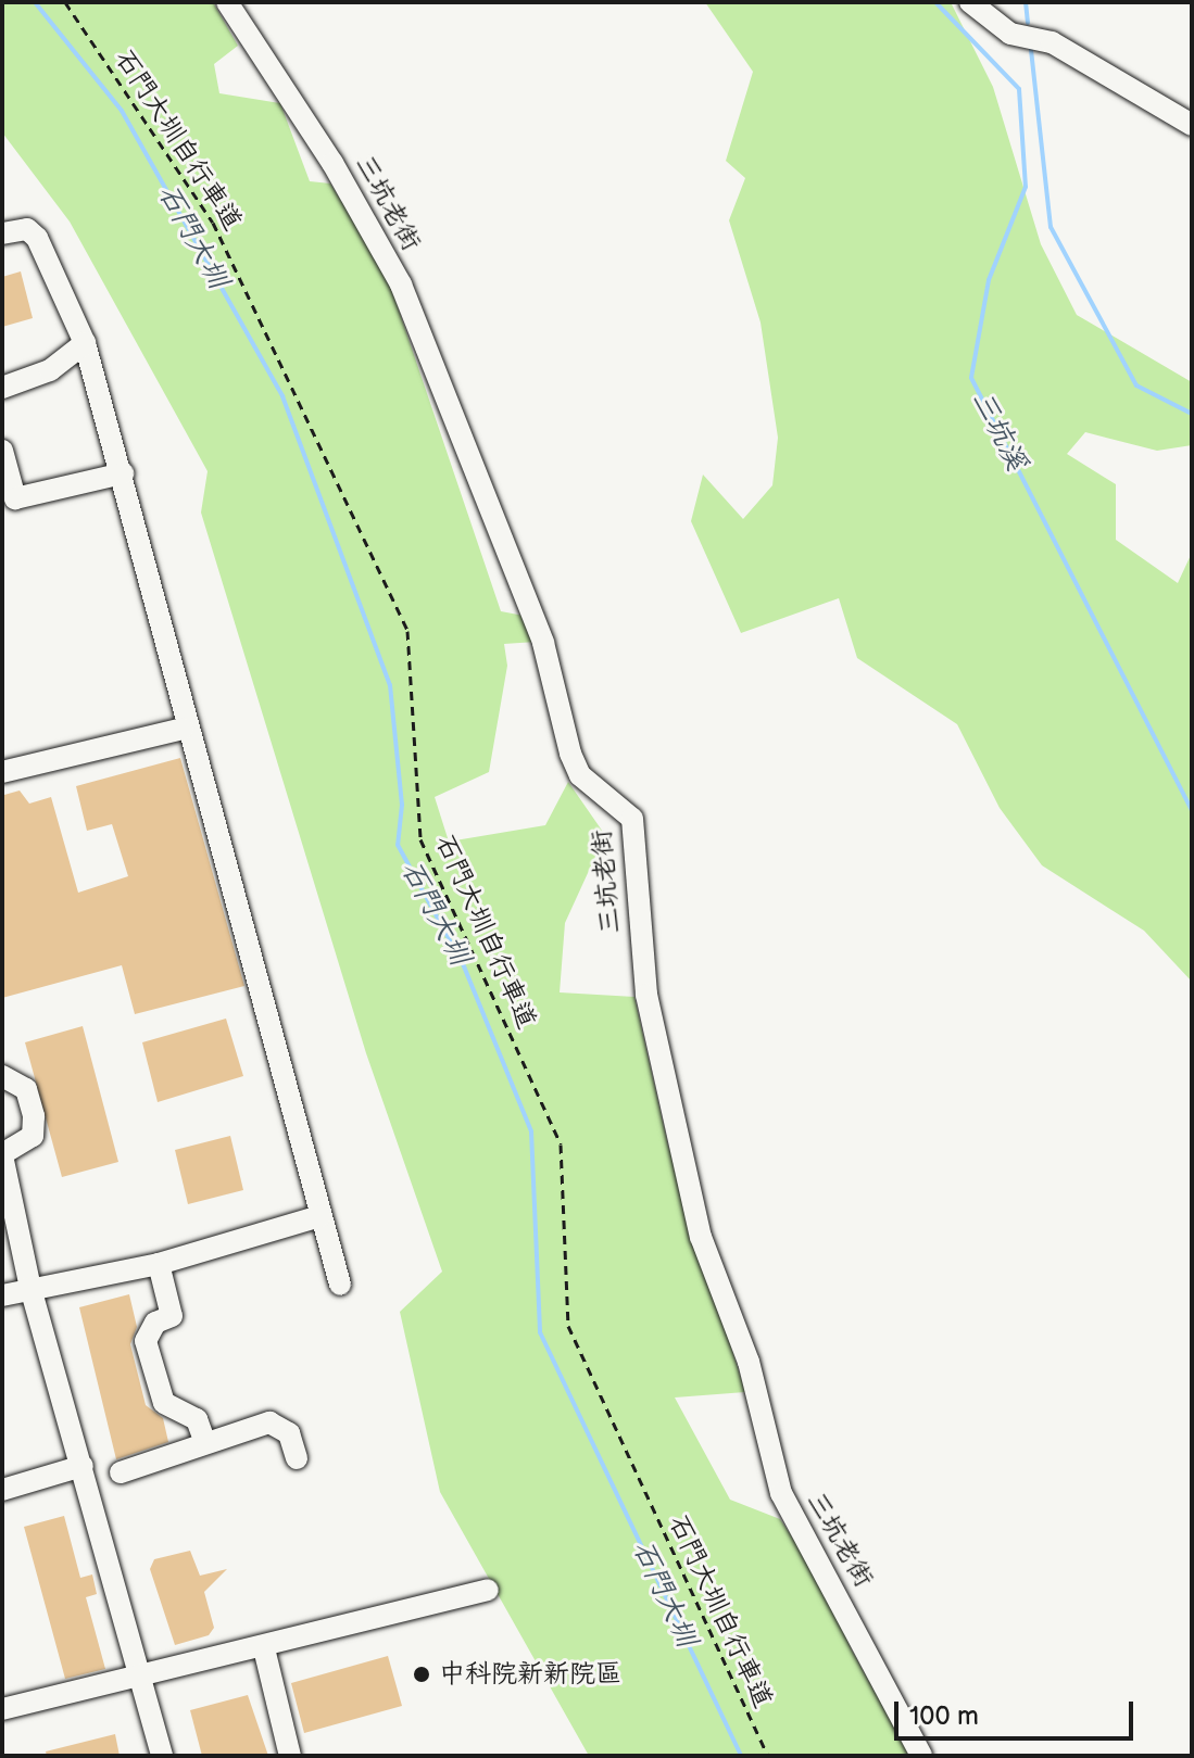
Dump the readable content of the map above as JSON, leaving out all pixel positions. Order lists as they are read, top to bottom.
{
  "streets": {
    "street": ["三坑老街"],
    "path": ["石門大圳自行車道"]
  },
  "water": ["石門大圳", "三坑溪"],
  "places": ["中科院新新院區"],
  "scale_bar": "100 m"
}
